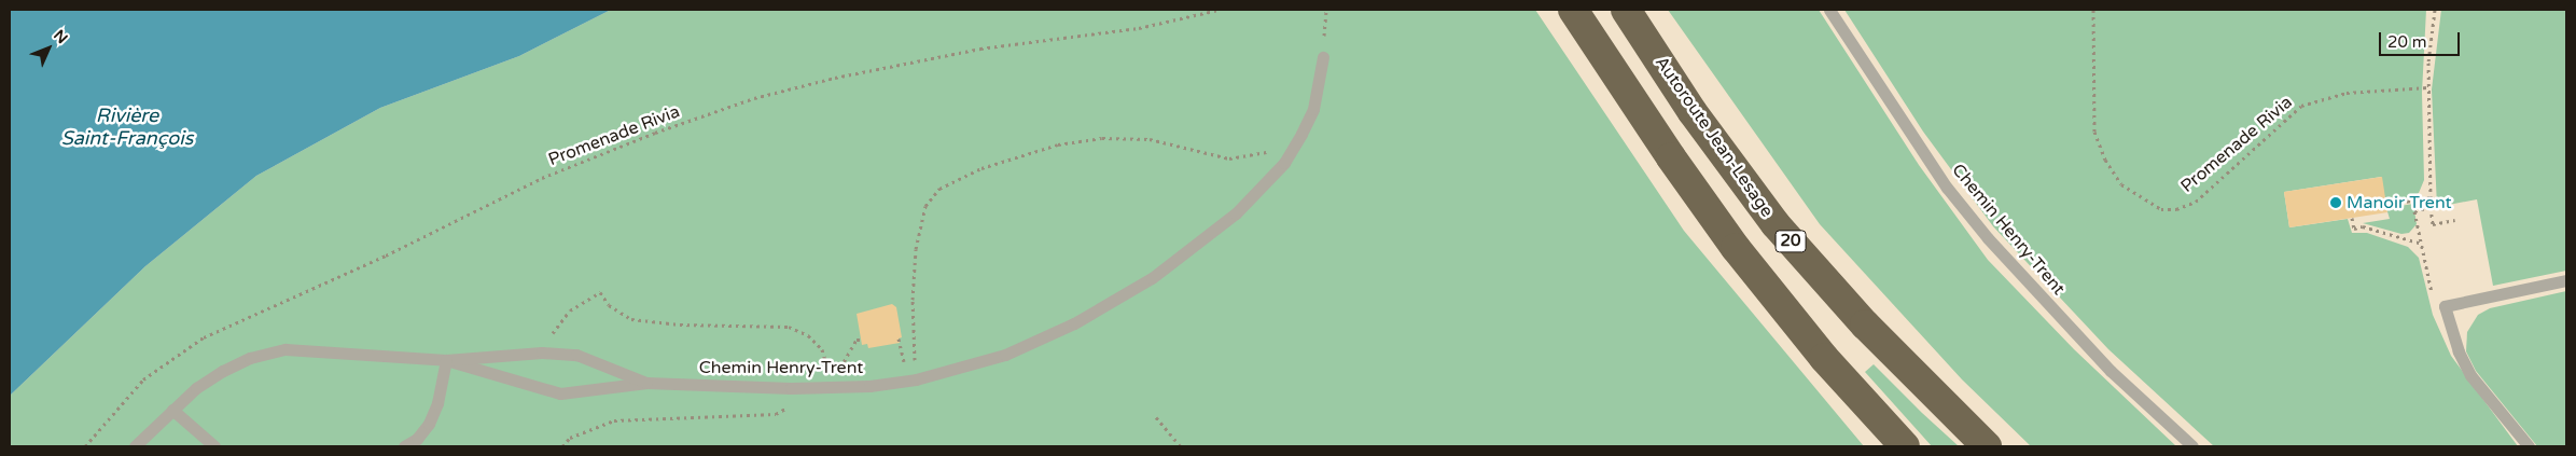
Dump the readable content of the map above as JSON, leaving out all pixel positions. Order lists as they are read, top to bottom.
{
  "streets": {
    "highway": ["Autoroute Jean-Lesage", "20"],
    "lane": ["Chemin Henry-Trent"],
    "path": ["Promenade Rivia"]
  },
  "water": ["Rivière Saint-François"],
  "places": ["Manoir Trent"],
  "scale_bar": "20 m",
  "north": "top right"
}
